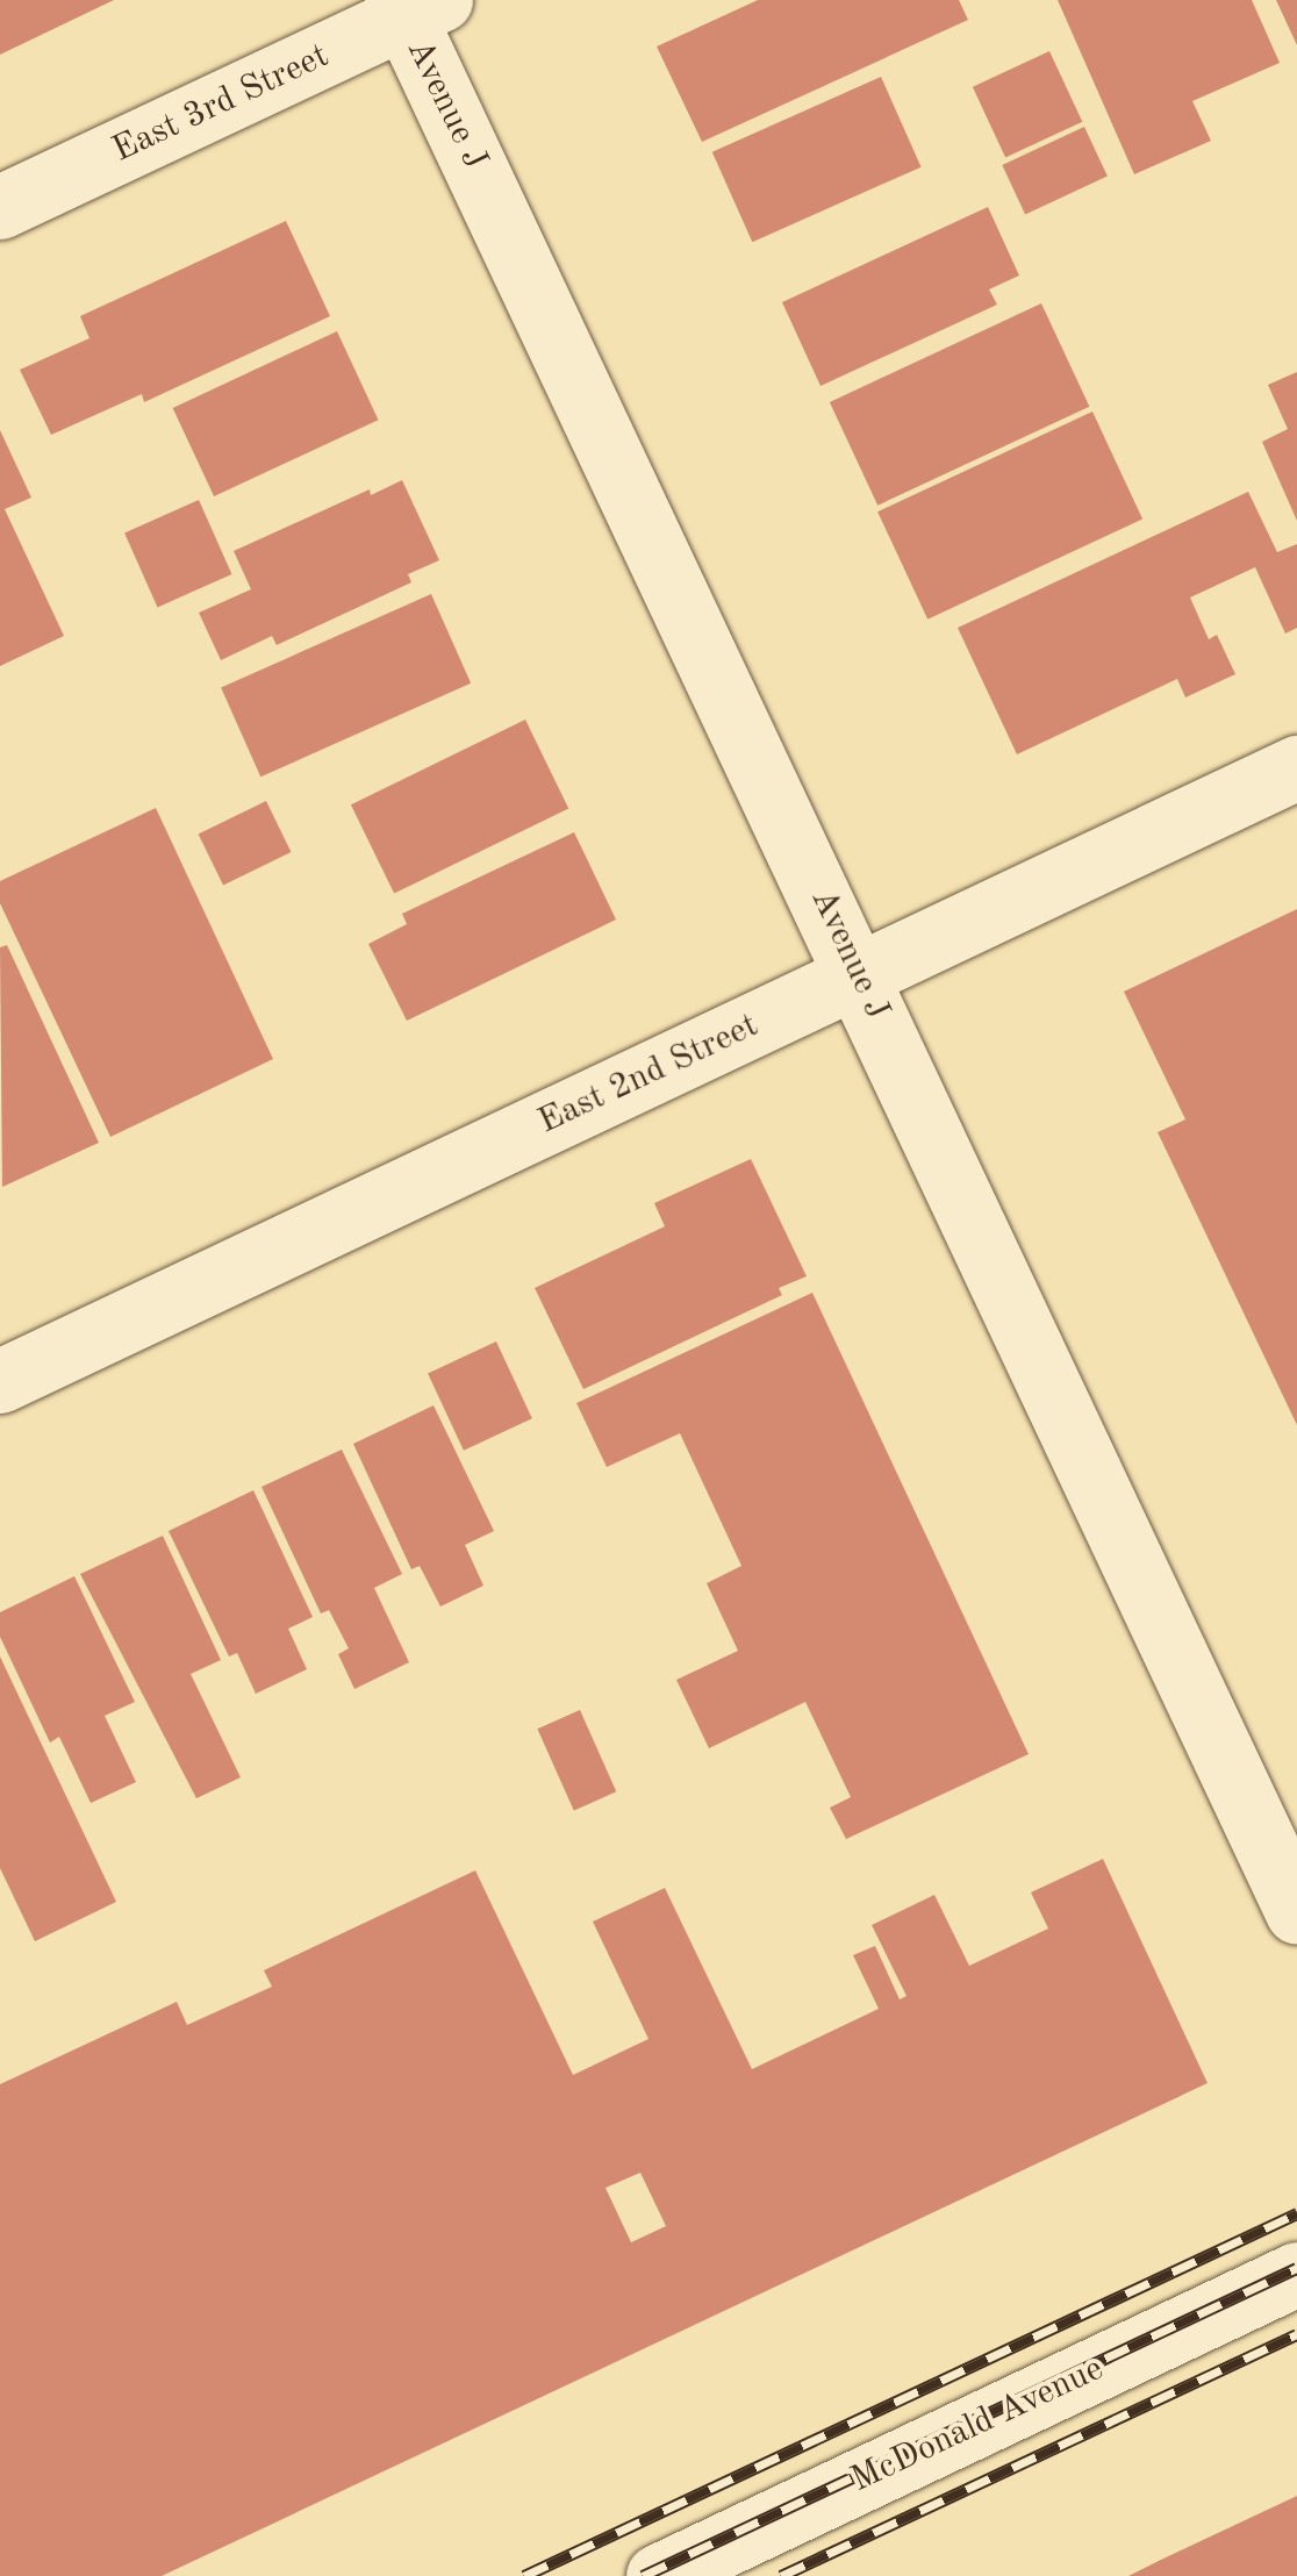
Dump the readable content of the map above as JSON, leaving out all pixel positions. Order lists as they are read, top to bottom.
{
  "streets": {
    "street": [
      "East 3rd Street",
      "Avenue J",
      "East 2nd Street",
      "McDonald Avenue"
    ]
  },
  "crossings": [
    ["East 3rd Street", "Avenue J"],
    ["Avenue J", "East 2nd Street"]
  ]
}
